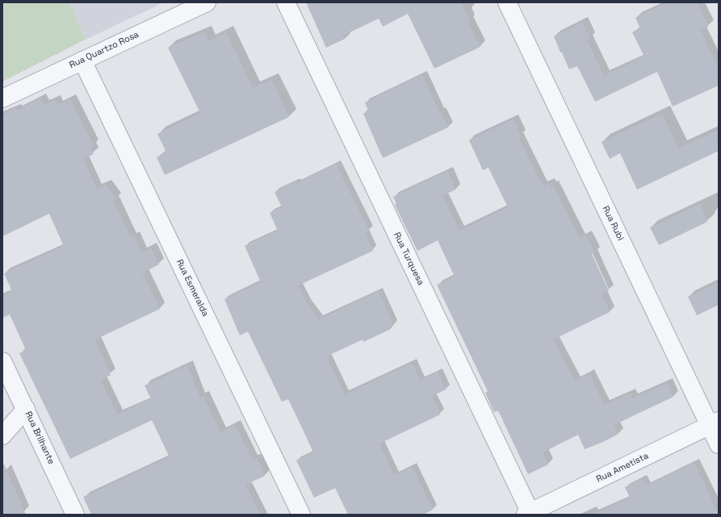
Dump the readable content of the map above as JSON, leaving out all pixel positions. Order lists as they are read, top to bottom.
{
  "streets": {
    "street": [
      "Rua Quartzo Rosa",
      "Rua Rubi",
      "Rua Turquesa",
      "Rua Esmeralda",
      "Rua Brilhante",
      "Rua Ametista"
    ]
  },
  "crossings": [
    ["Rua Quartzo Rosa", "Rua Esmeralda"],
    ["Rua Rubi", "Rua Ametista"],
    ["Rua Turquesa", "Rua Ametista"]
  ]
}
